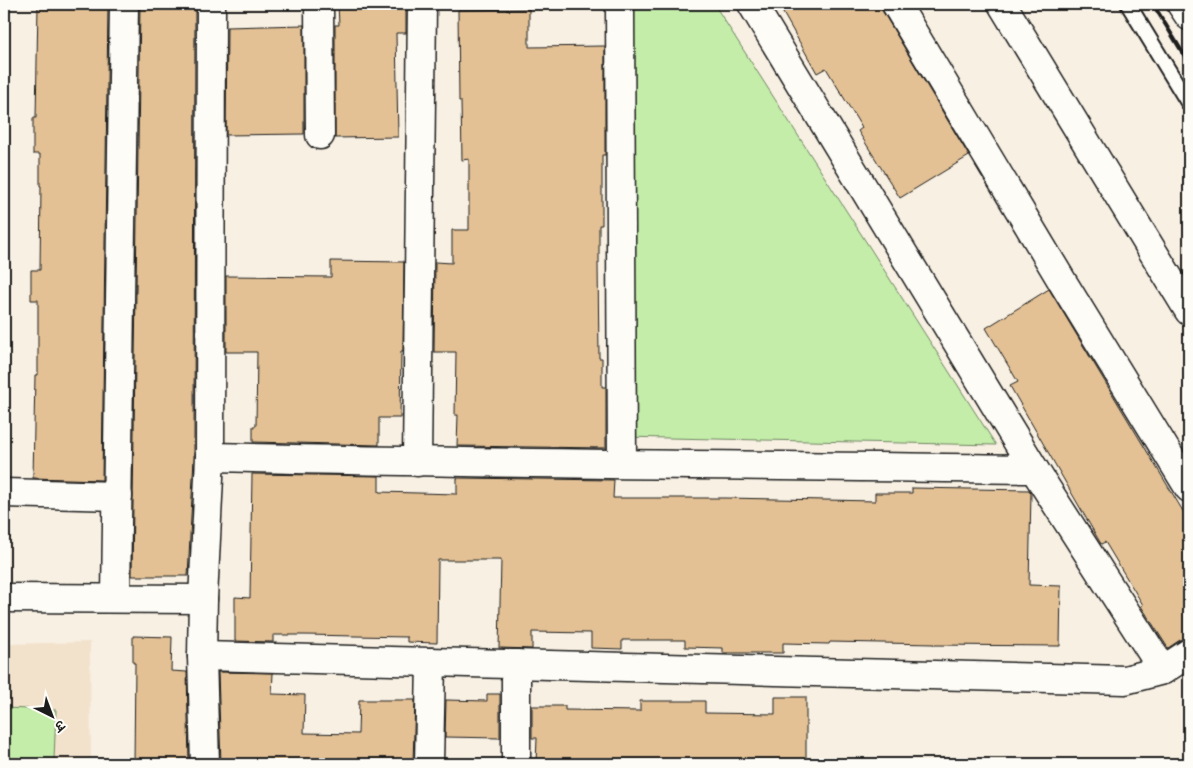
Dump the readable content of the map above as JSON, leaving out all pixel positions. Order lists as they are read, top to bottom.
{
  "north": "bottom right"
}
